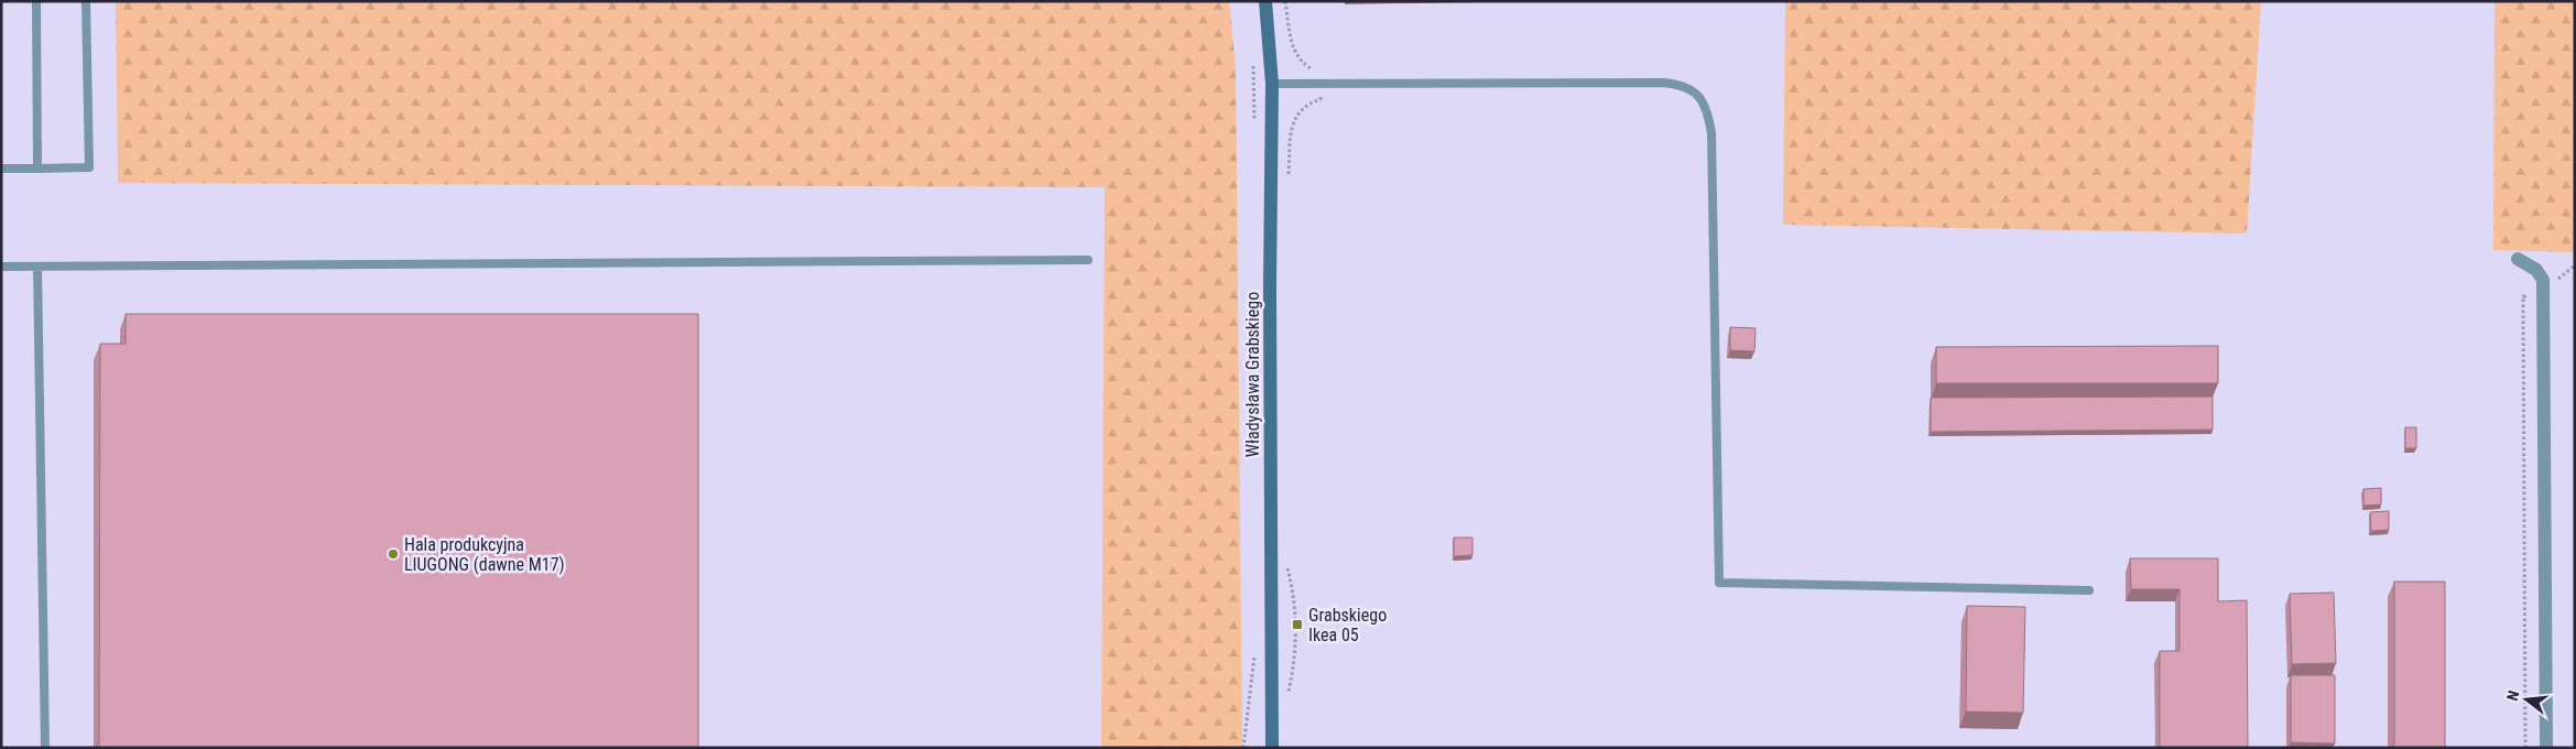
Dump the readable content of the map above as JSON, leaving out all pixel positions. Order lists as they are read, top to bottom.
{
  "streets": {
    "street": ["Władysława Grabskiego"]
  },
  "places": {
    "other": ["Hala produkcyjna LIUGONG (dawne M17)"],
    "transit": ["Grabskiego Ikea 05"]
  },
  "north": "left"
}
